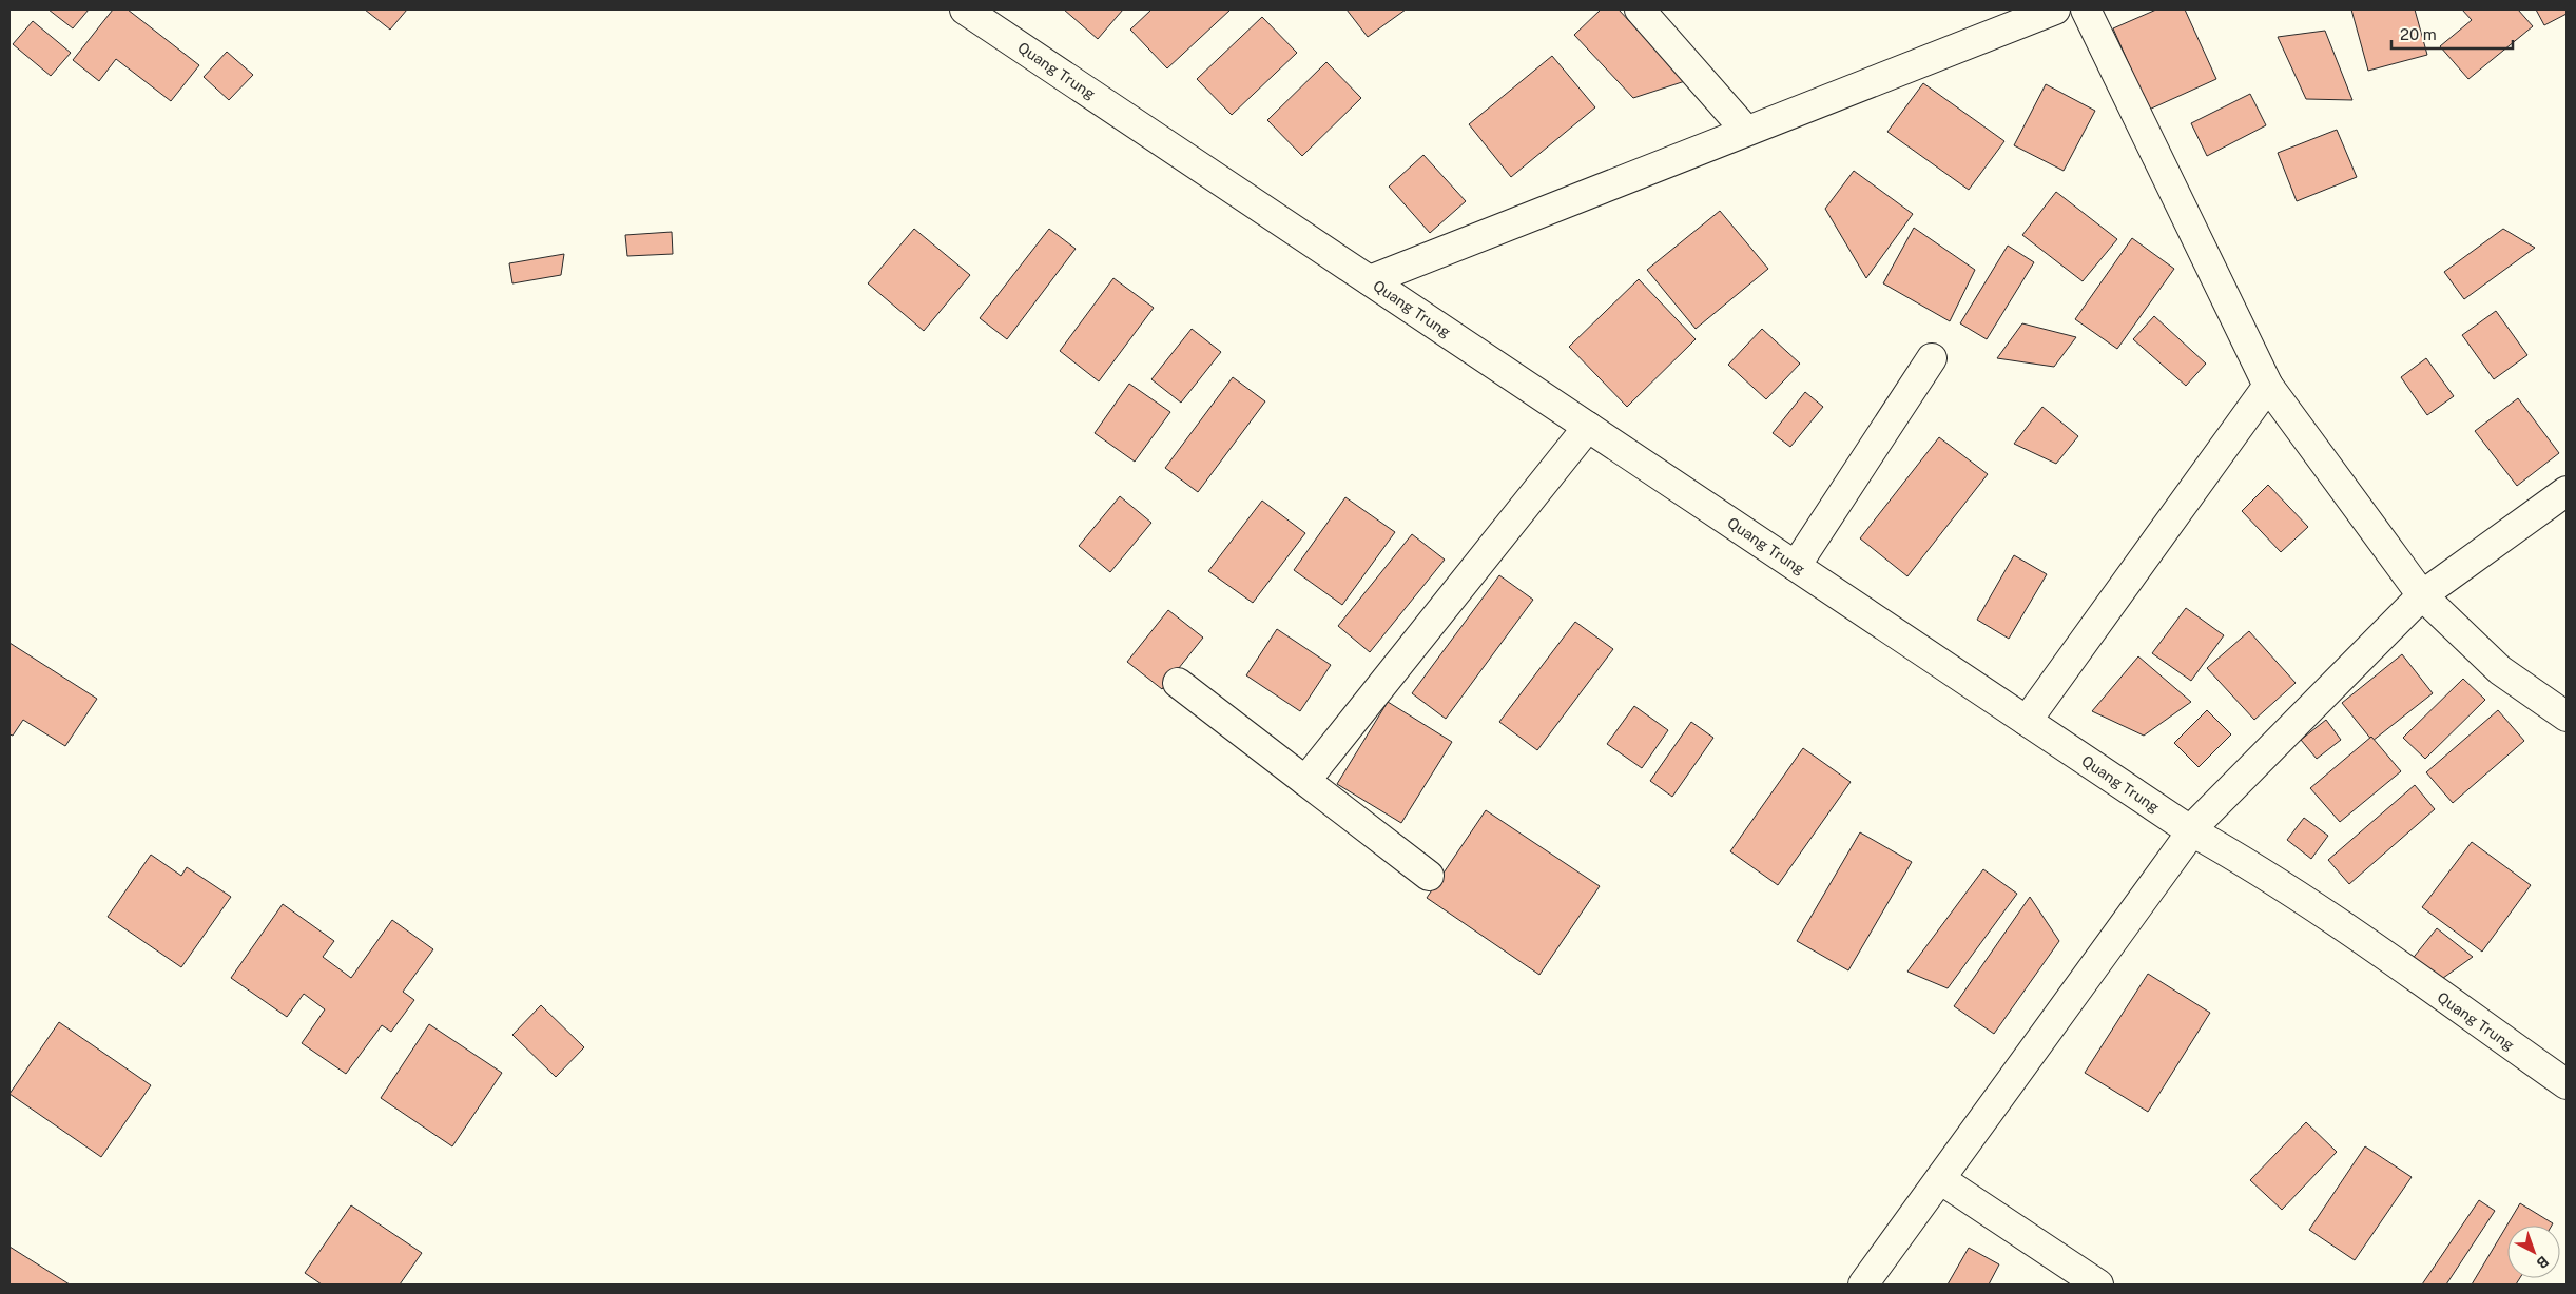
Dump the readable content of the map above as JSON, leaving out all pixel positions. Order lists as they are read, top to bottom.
{
  "streets": {
    "street": ["Quang Trung"]
  },
  "scale_bar": "20 m",
  "north": "bottom right"
}
